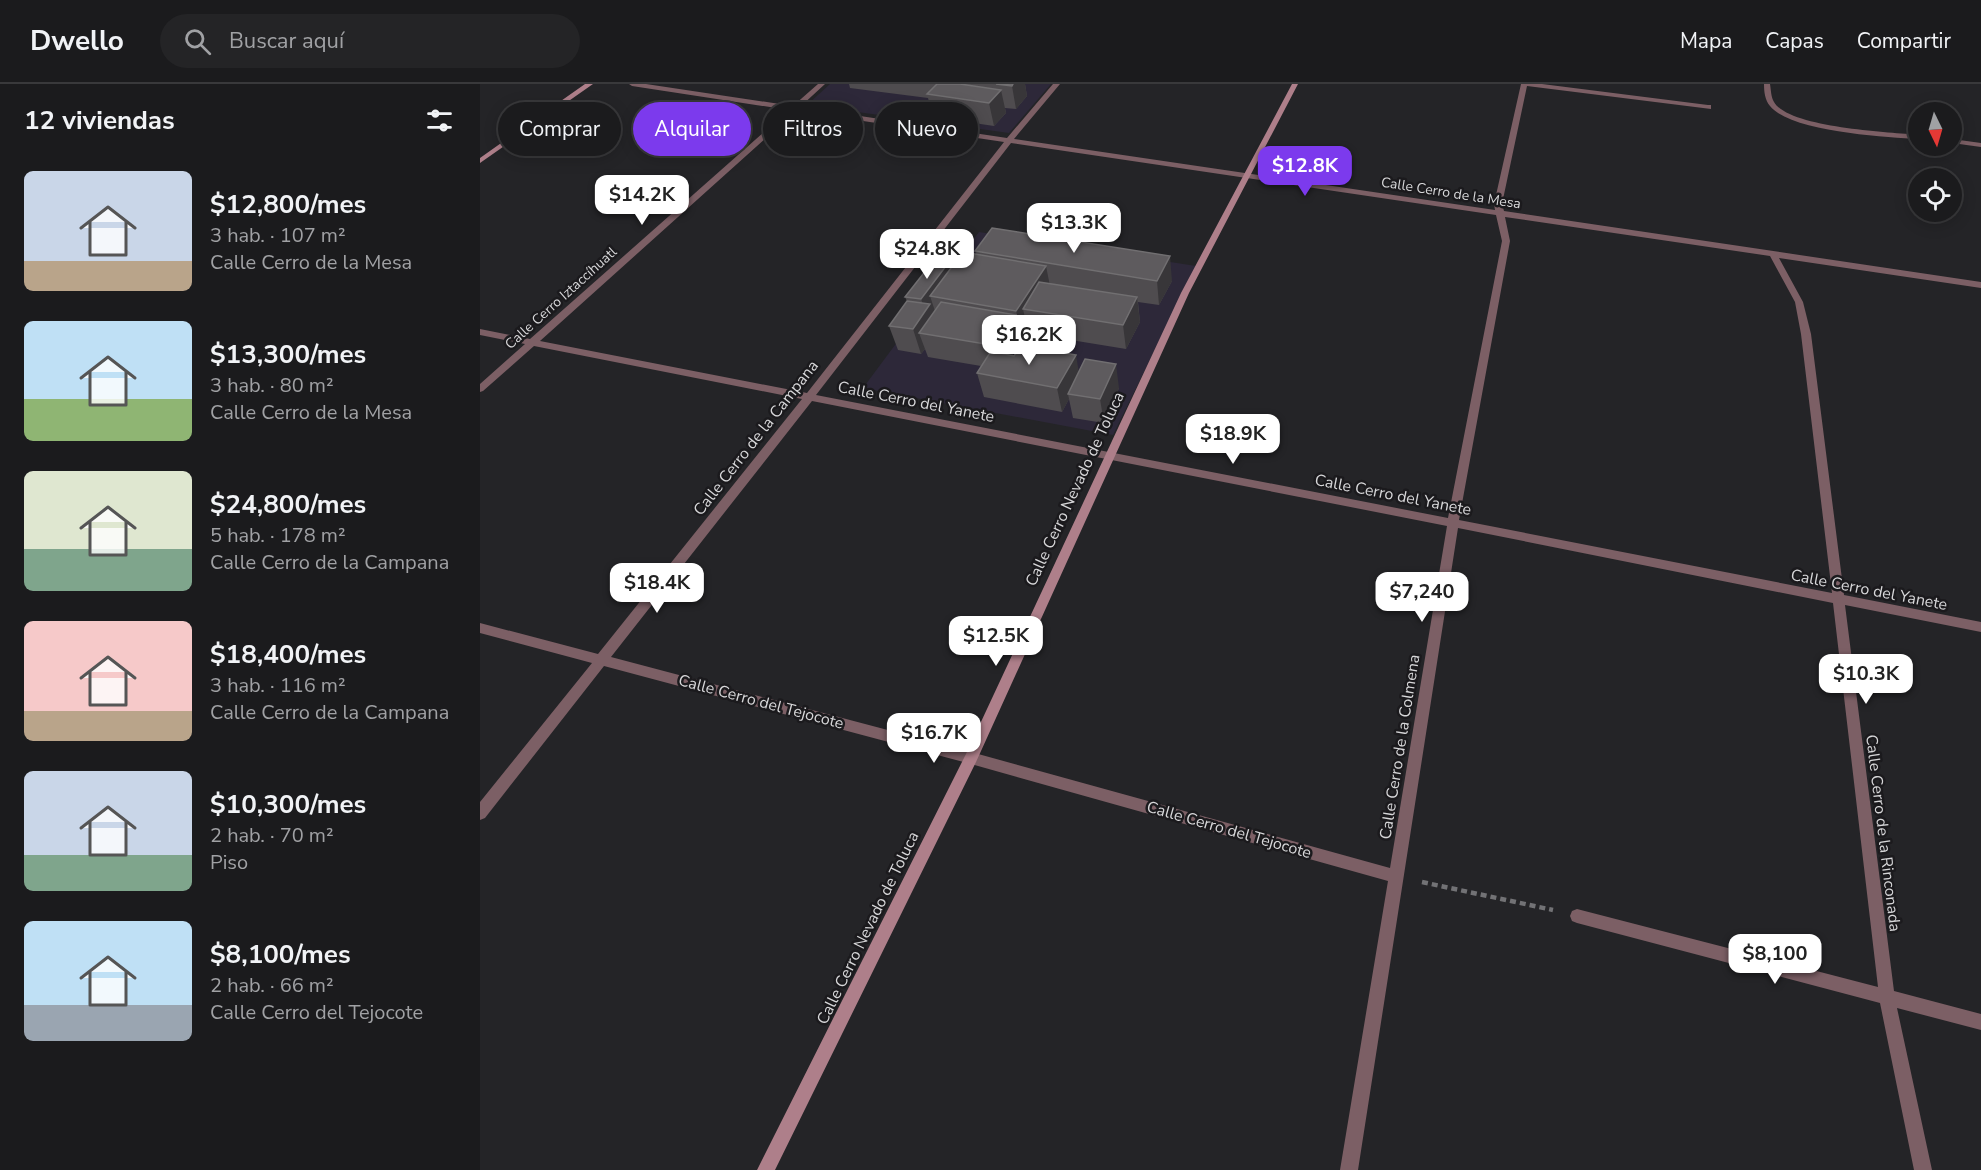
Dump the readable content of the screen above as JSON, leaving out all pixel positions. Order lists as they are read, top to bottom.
{
  "streets": {
    "street": [
      "Calle Cerro de la Mesa",
      "Calle Cerro Iztaccíhuatl",
      "Calle Cerro del Yanete",
      "Calle Cerro de la Campana",
      "Calle Cerro Nevado de Toluca",
      "Calle Cerro del Tejocote",
      "Calle Cerro de la Colmena",
      "Calle Cerro de la Rinconada"
    ]
  },
  "crossings": [
    ["Calle Cerro de la Mesa", "Calle Cerro de la Campana"],
    ["Calle Cerro de la Mesa", "Calle Cerro Nevado de Toluca"],
    ["Calle Cerro de la Mesa", "Calle Cerro de la Colmena"],
    ["Calle Cerro de la Mesa", "Calle Cerro de la Rinconada"],
    ["Calle Cerro Iztaccíhuatl", "Calle Cerro del Yanete"],
    ["Calle Cerro del Yanete", "Calle Cerro de la Campana"],
    ["Calle Cerro del Yanete", "Calle Cerro Nevado de Toluca"],
    ["Calle Cerro del Yanete", "Calle Cerro de la Colmena"],
    ["Calle Cerro del Yanete", "Calle Cerro de la Rinconada"],
    ["Calle Cerro de la Campana", "Calle Cerro del Tejocote"],
    ["Calle Cerro Nevado de Toluca", "Calle Cerro del Tejocote"],
    ["Calle Cerro del Tejocote", "Calle Cerro de la Colmena"]
  ],
  "north": "bottom",
  "page": {
    "header": "Dwello",
    "search": "Buscar aquí",
    "nav": ["Mapa", "Capas", "Compartir"],
    "heading": "12 viviendas",
    "chip": [
      "Comprar",
      "Alquilar",
      "Filtros",
      "Nuevo"
    ],
    "price": [
      "$12.8K",
      "$14.2K",
      "$13.3K",
      "$24.8K",
      "$16.2K",
      "$18.9K",
      "$18.4K",
      "$7,240",
      "$12.5K",
      "$10.3K",
      "$16.7K",
      "$8,100"
    ],
    "list": [
      {
        "name": "$12,800/mes",
        "note": "3 hab. · 107 m² · Calle Cerro de la Mesa"
      },
      {
        "name": "$13,300/mes",
        "note": "3 hab. · 80 m² · Calle Cerro de la Mesa"
      },
      {
        "name": "$24,800/mes",
        "note": "5 hab. · 178 m² · Calle Cerro de la Campana"
      },
      {
        "name": "$18,400/mes",
        "note": "3 hab. · 116 m² · Calle Cerro de la Campana"
      },
      {
        "name": "$10,300/mes",
        "note": "2 hab. · 70 m² · Piso"
      },
      {
        "name": "$8,100/mes",
        "note": "2 hab. · 66 m² · Calle Cerro del Tejocote"
      }
    ]
  }
}
